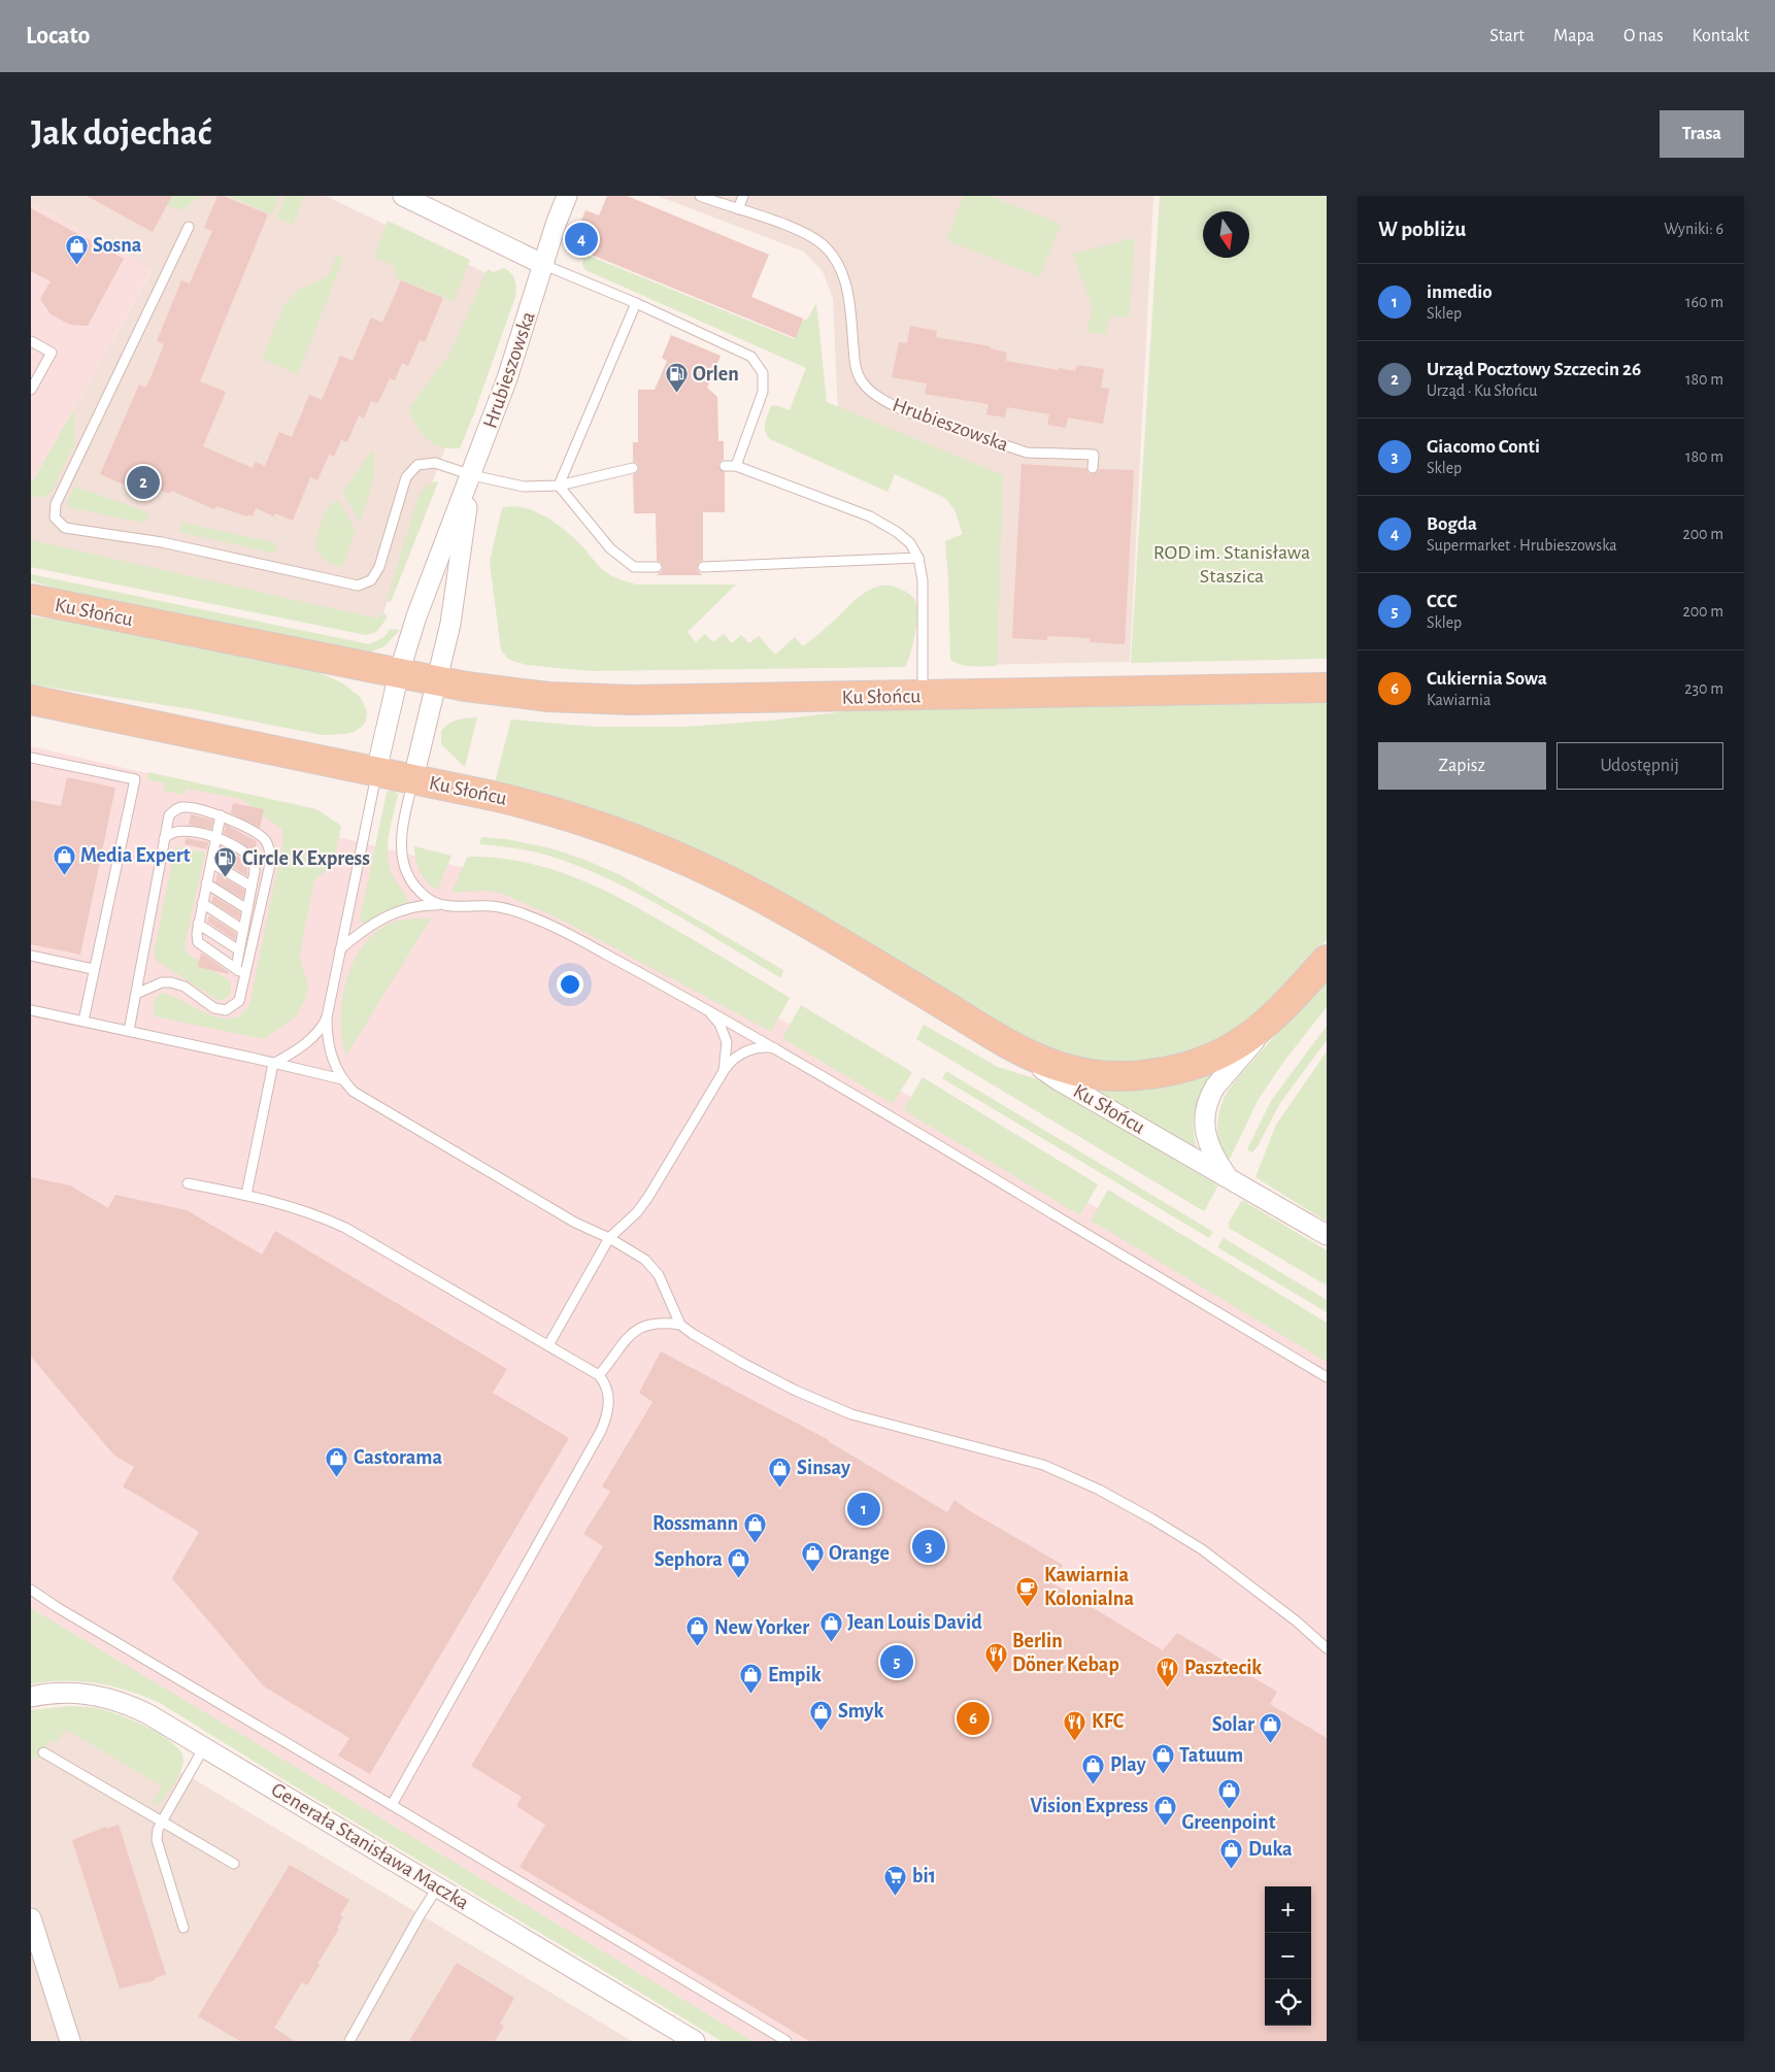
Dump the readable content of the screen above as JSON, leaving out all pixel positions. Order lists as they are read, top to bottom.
{
  "streets": {
    "main road": ["Ku Słońcu"],
    "street": ["Hrubieszowska", "Generała Stanisława Maczka"]
  },
  "crossings": [
    ["Hrubieszowska", "Ku Słońcu"]
  ],
  "parks": ["ROD im. Stanisława Staszica"],
  "places": {
    "shop": [
      "Sosna",
      "Media Expert",
      "Castorama",
      "Sinsay",
      "Rossmann",
      "Orange",
      "Sephora",
      "Jean Louis David",
      "New Yorker",
      "Empik",
      "Smyk",
      "Solar",
      "Tatuum",
      "Play",
      "Greenpoint",
      "Vision Express",
      "Duka"
    ],
    "fuel station": ["Orlen", "Circle K Express"],
    "cafe": ["Kawiarnia Kolonialna"],
    "restaurant": ["Berlin Döner Kebap", "Pasztecik", "KFC"],
    "supermarket": ["bi1"]
  },
  "north": "bottom",
  "page": {
    "header": "Locato",
    "nav": [
      "Start",
      "Mapa",
      "O nas",
      "Kontakt"
    ],
    "buttons": [
      "Trasa",
      ["Zapisz", "Udostępnij"]
    ],
    "title": "Jak dojechać",
    "heading": ["W pobliżu", "Wyniki: 6"],
    "pins": [
      "4",
      "2",
      "1",
      "3",
      "5",
      "6"
    ],
    "list": [
      {
        "mark": "1",
        "name": "inmedio",
        "note": "Sklep",
        "value": "160 m"
      },
      {
        "mark": "2",
        "name": "Urząd Pocztowy Szczecin 26",
        "note": "Urząd · Ku Słońcu",
        "value": "180 m"
      },
      {
        "mark": "3",
        "name": "Giacomo Conti",
        "note": "Sklep",
        "value": "180 m"
      },
      {
        "mark": "4",
        "name": "Bogda",
        "note": "Supermarket · Hrubieszowska",
        "value": "200 m"
      },
      {
        "mark": "5",
        "name": "CCC",
        "note": "Sklep",
        "value": "200 m"
      },
      {
        "mark": "6",
        "name": "Cukiernia Sowa",
        "note": "Kawiarnia",
        "value": "230 m"
      }
    ],
    "map_buttons": ["+", "−"]
  }
}
